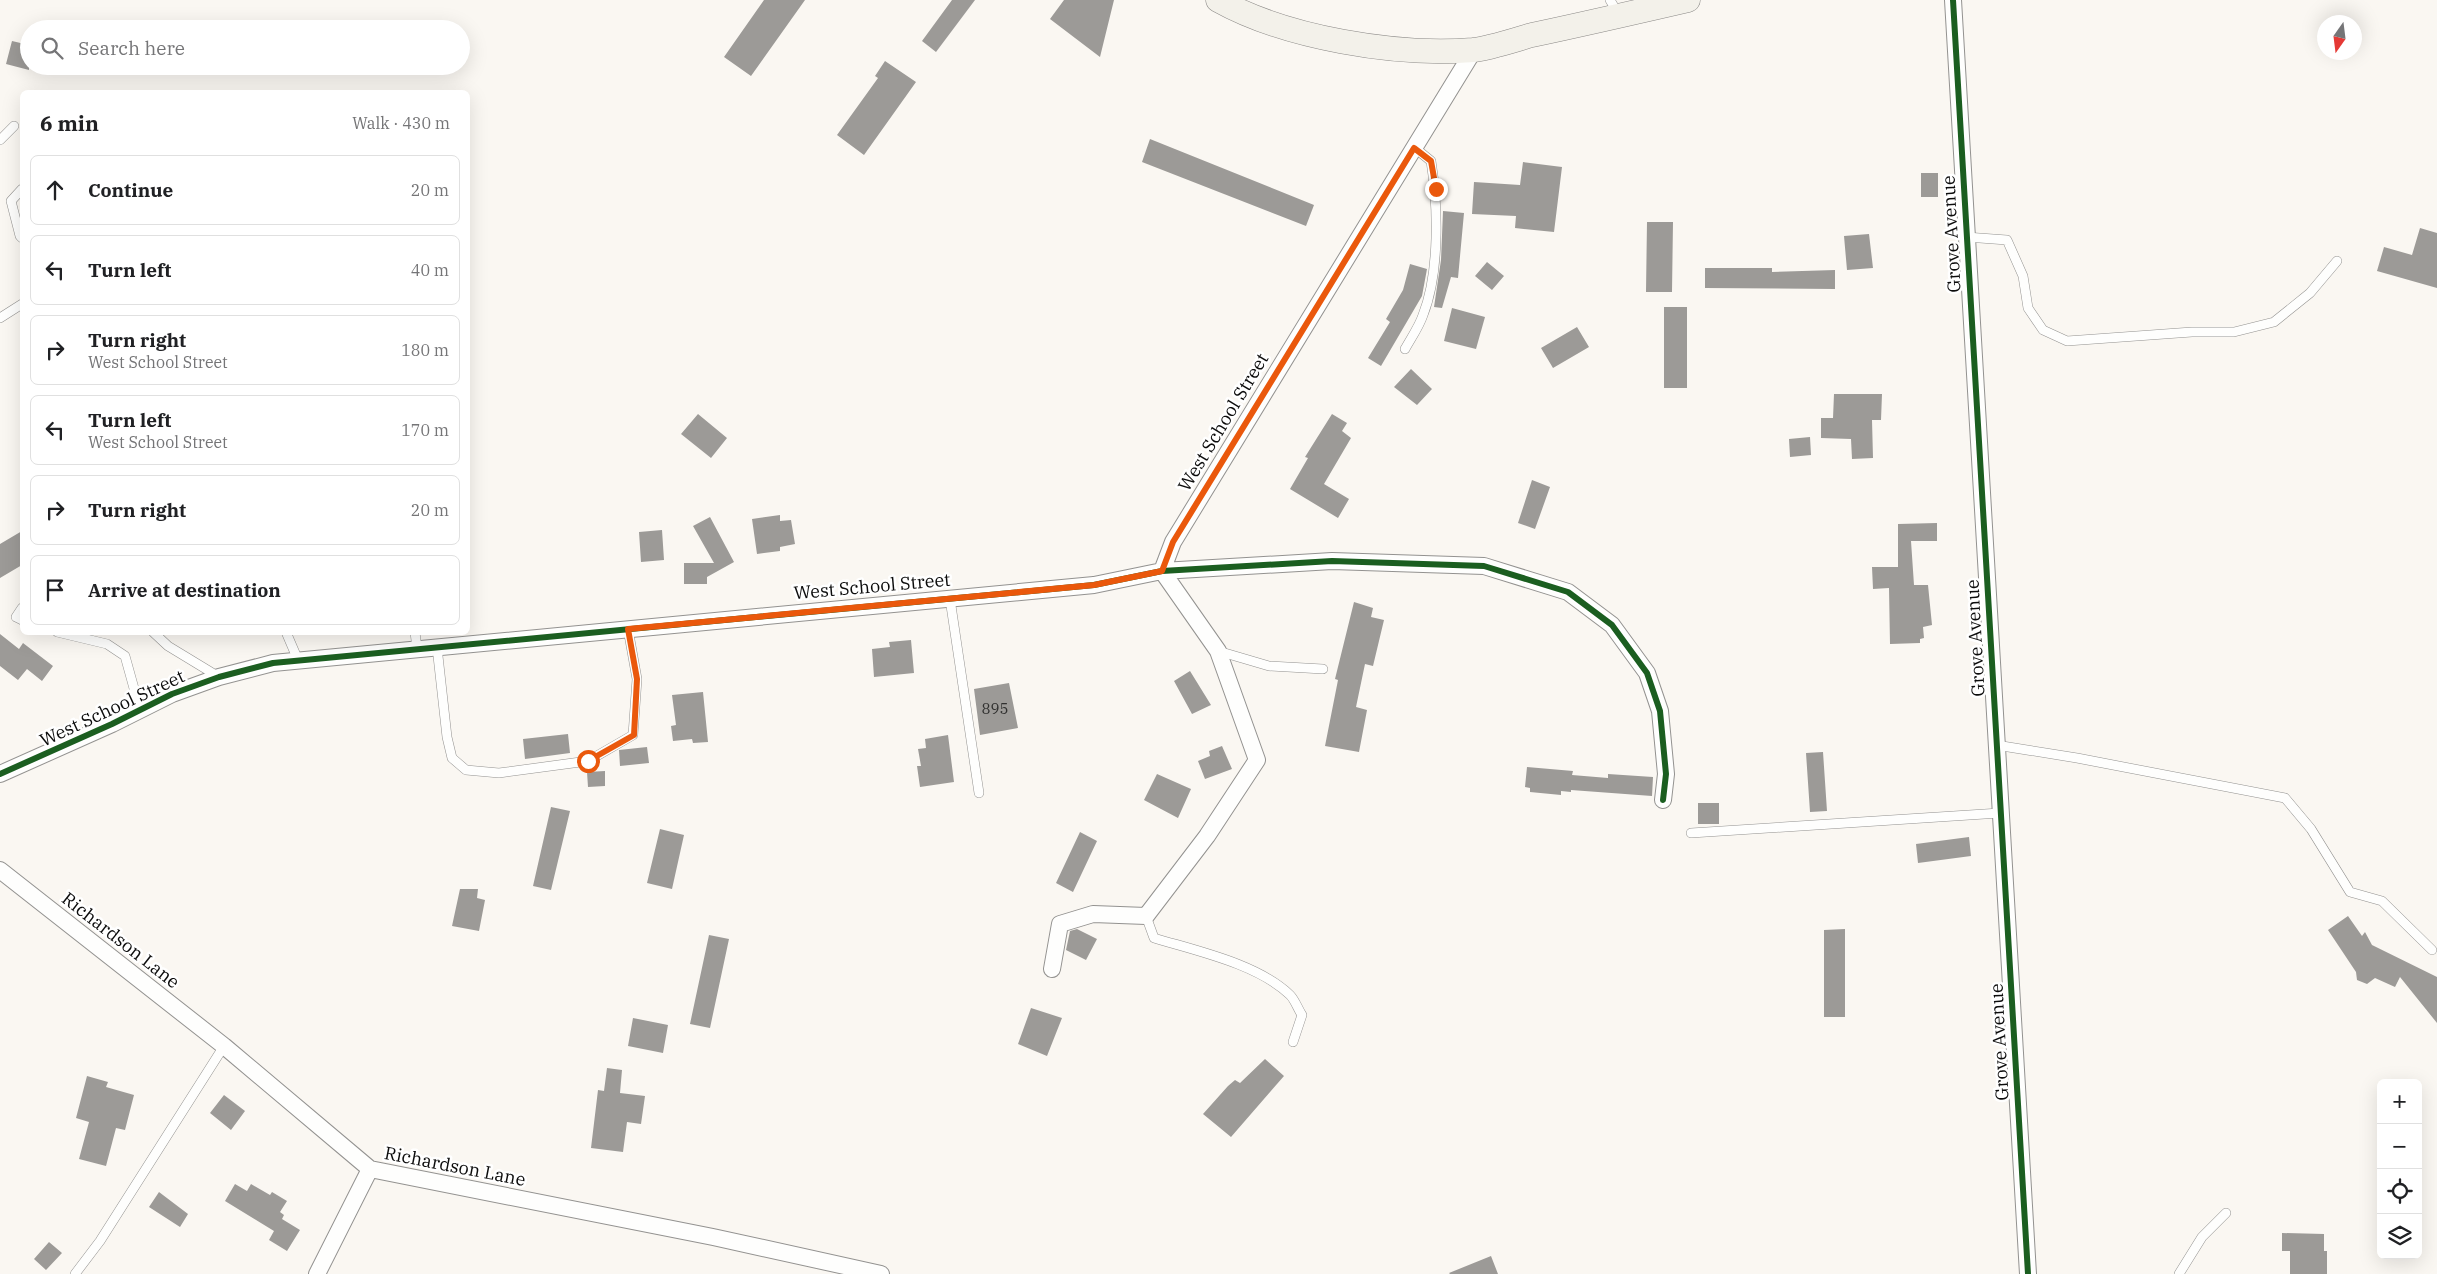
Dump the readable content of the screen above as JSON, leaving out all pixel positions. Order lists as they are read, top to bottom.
{
  "streets": {
    "street": ["Grove Avenue", "West School Street", "Richardson Lane"]
  },
  "house_numbers": ["895"],
  "north": "bottom",
  "page": {
    "search": "Search here",
    "heading": ["6 min", "Walk · 430 m"],
    "list": [
      ["Continue", "20 m"],
      ["Turn left", "40 m"],
      ["Turn right", "West School Street", "180 m"],
      ["Turn left", "West School Street", "170 m"],
      ["Turn right", "20 m"],
      "Arrive at destination"
    ],
    "map_buttons": ["+", "−"]
  }
}
